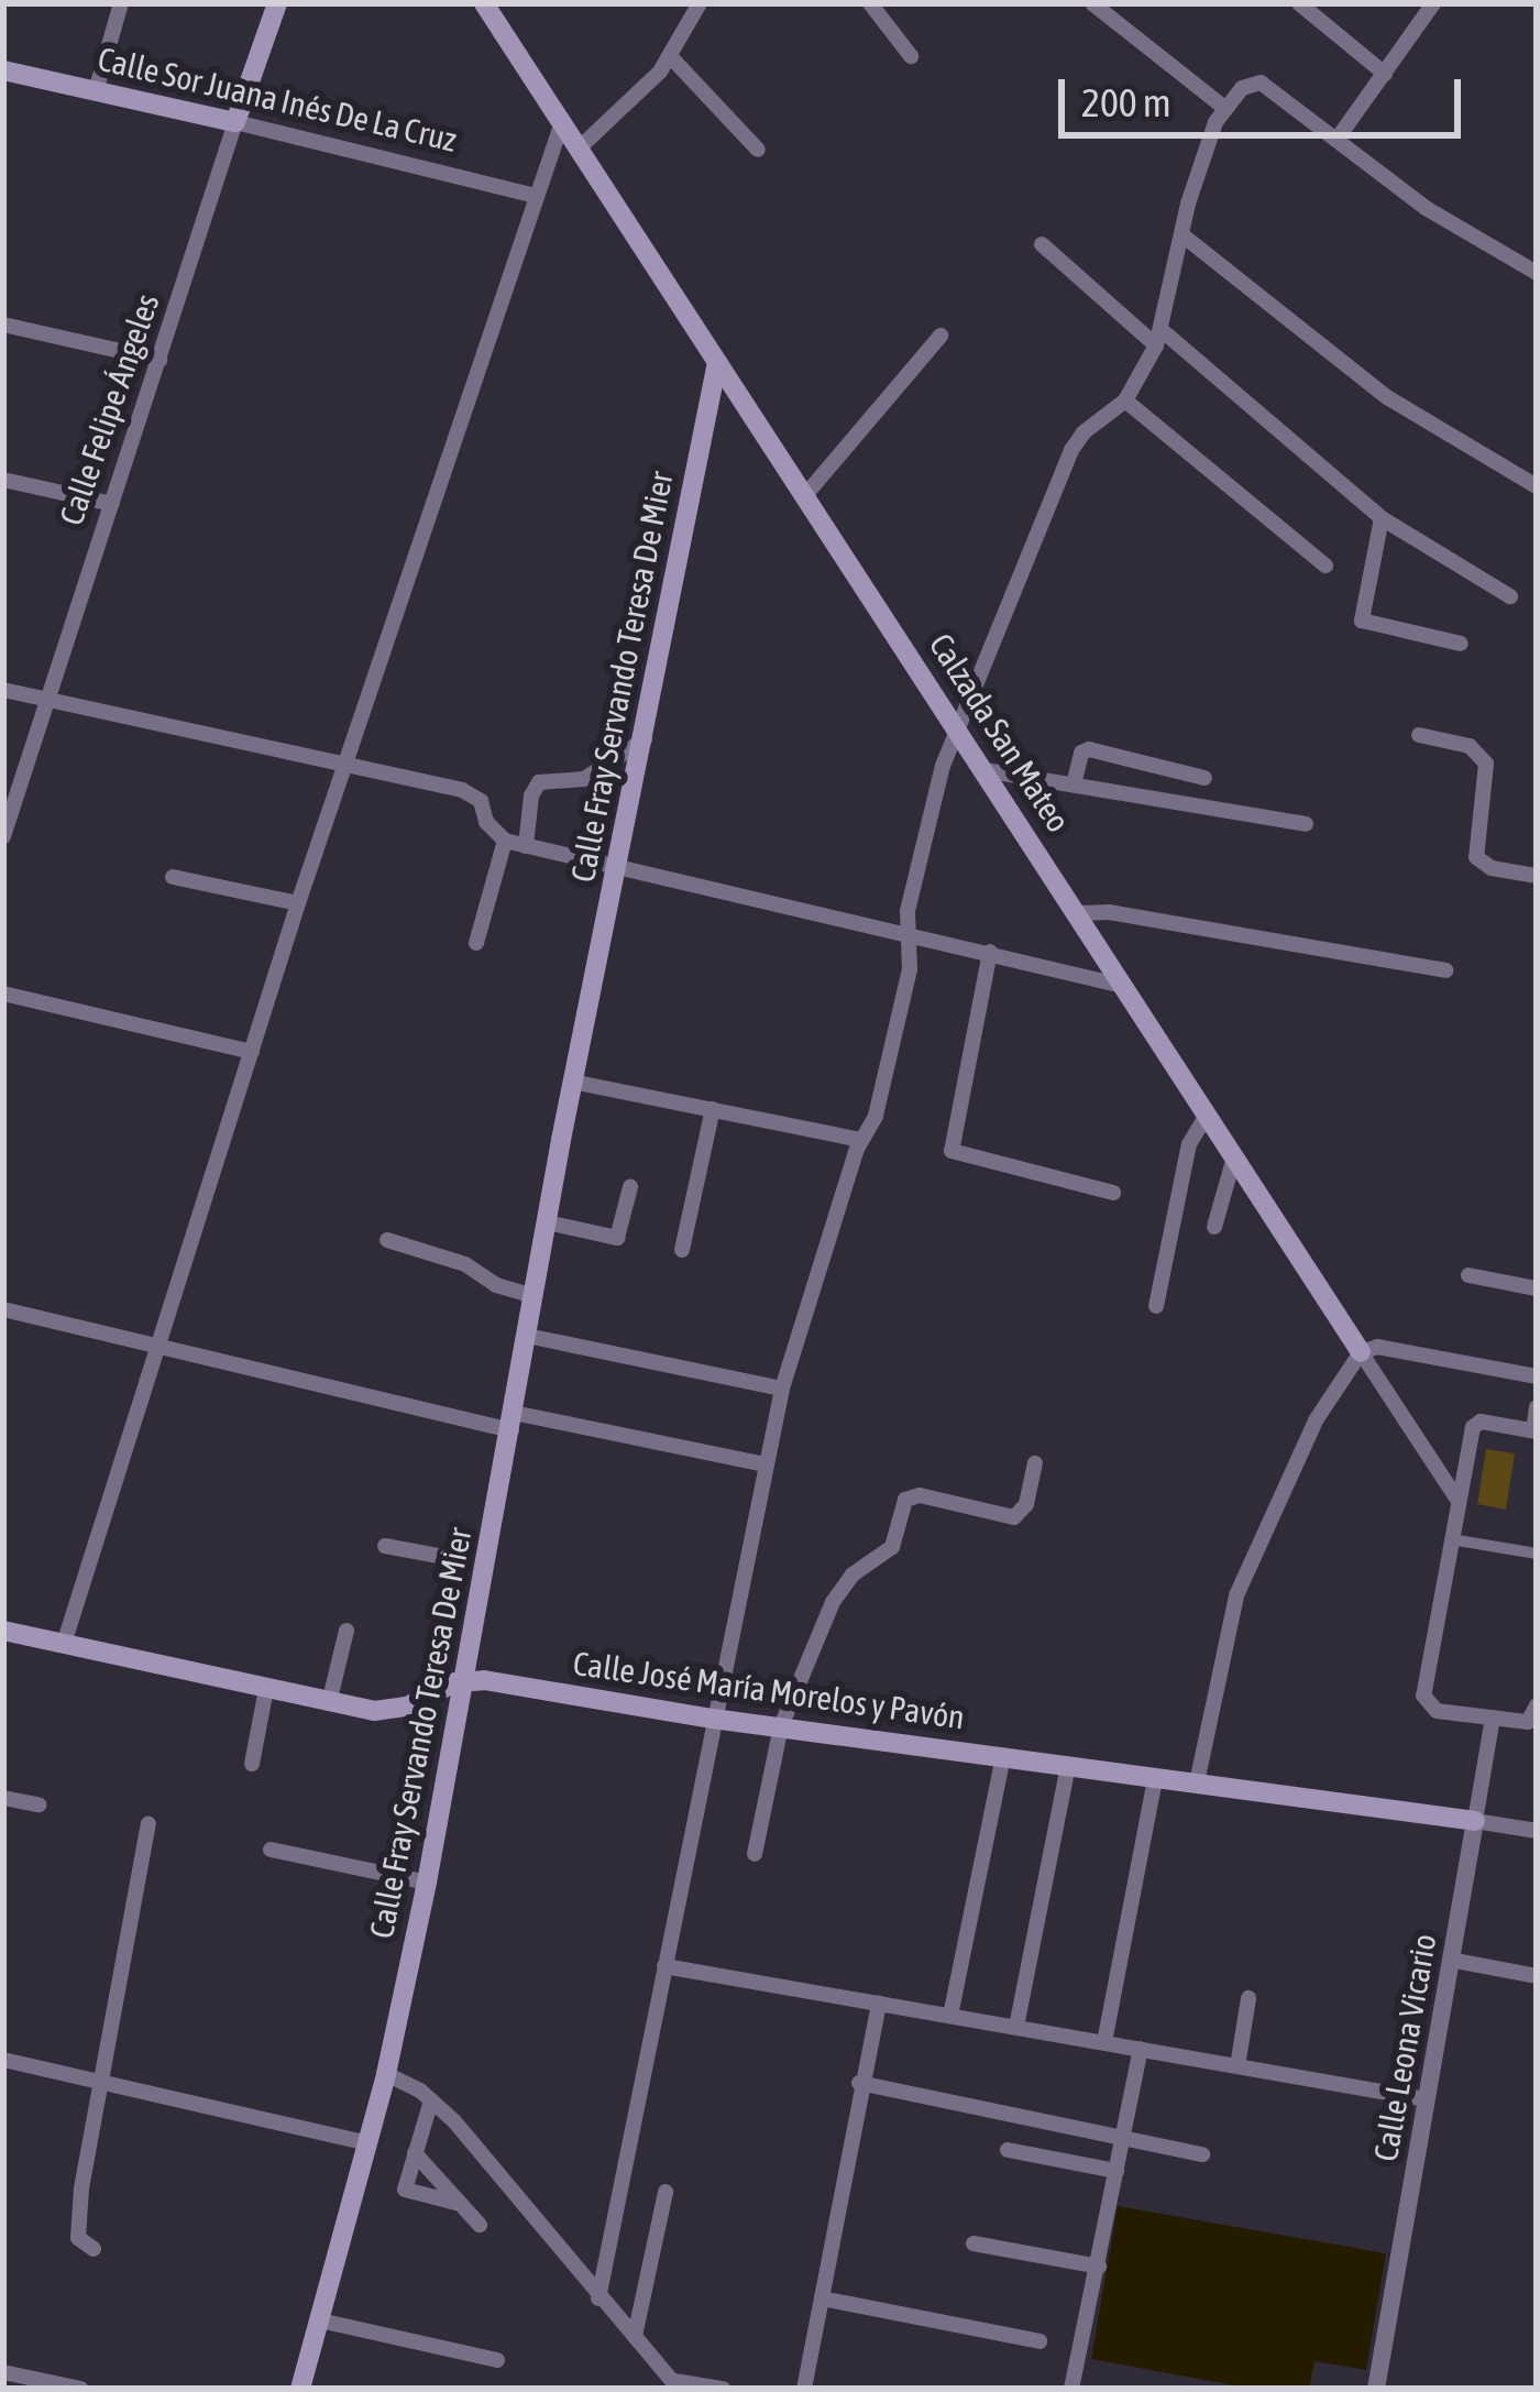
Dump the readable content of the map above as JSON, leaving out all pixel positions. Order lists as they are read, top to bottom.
{
  "streets": {
    "main road": [
      "Calle Sor Juana Inés De La Cruz",
      "Calle Felipe Ángeles",
      "Calle Fray Servando Teresa De Mier",
      "Calzada San Mateo",
      "Calle José María Morelos y Pavón"
    ],
    "street": ["Calle Leona Vicario"]
  },
  "crossings": [
    ["Calle Sor Juana Inés De La Cruz", "Calle Felipe Ángeles"],
    ["Calle Fray Servando Teresa De Mier", "Calzada San Mateo"],
    ["Calle Fray Servando Teresa De Mier", "Calle José María Morelos y Pavón"],
    ["Calle José María Morelos y Pavón", "Calle Leona Vicario"]
  ],
  "scale_bar": "200 m"
}
